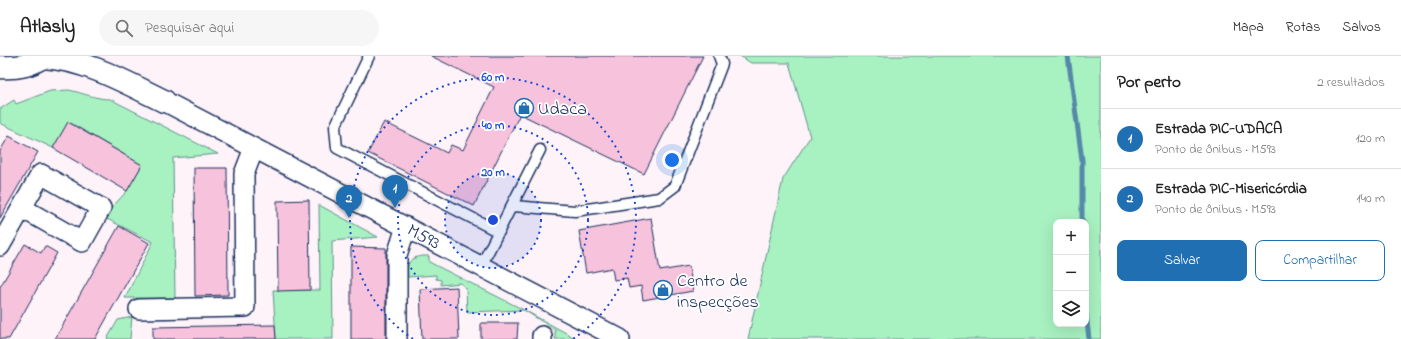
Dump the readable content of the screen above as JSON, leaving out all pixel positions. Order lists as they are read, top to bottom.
{
  "streets": {
    "street": ["M593"]
  },
  "places": {
    "shop": ["Udaca", "Centro de inspecções"]
  },
  "page": {
    "header": "Atlasly",
    "search": "Pesquisar aqui",
    "nav": ["Mapa", "Rotas", "Salvos"],
    "heading": ["Por perto", "2 resultados"],
    "list": [
      {
        "mark": "1",
        "name": "Estrada PIC-UDACA",
        "note": "Ponto de ônibus · M593",
        "value": "120 m"
      },
      {
        "mark": "2",
        "name": "Estrada PIC-Misericórdia",
        "note": "Ponto de ônibus · M593",
        "value": "140 m"
      }
    ],
    "pins": ["1", "2"],
    "map_buttons": ["+", "−"],
    "buttons": ["Salvar", "Compartilhar"]
  },
  "rings": ["60 m", "40 m", "20 m"]
}
